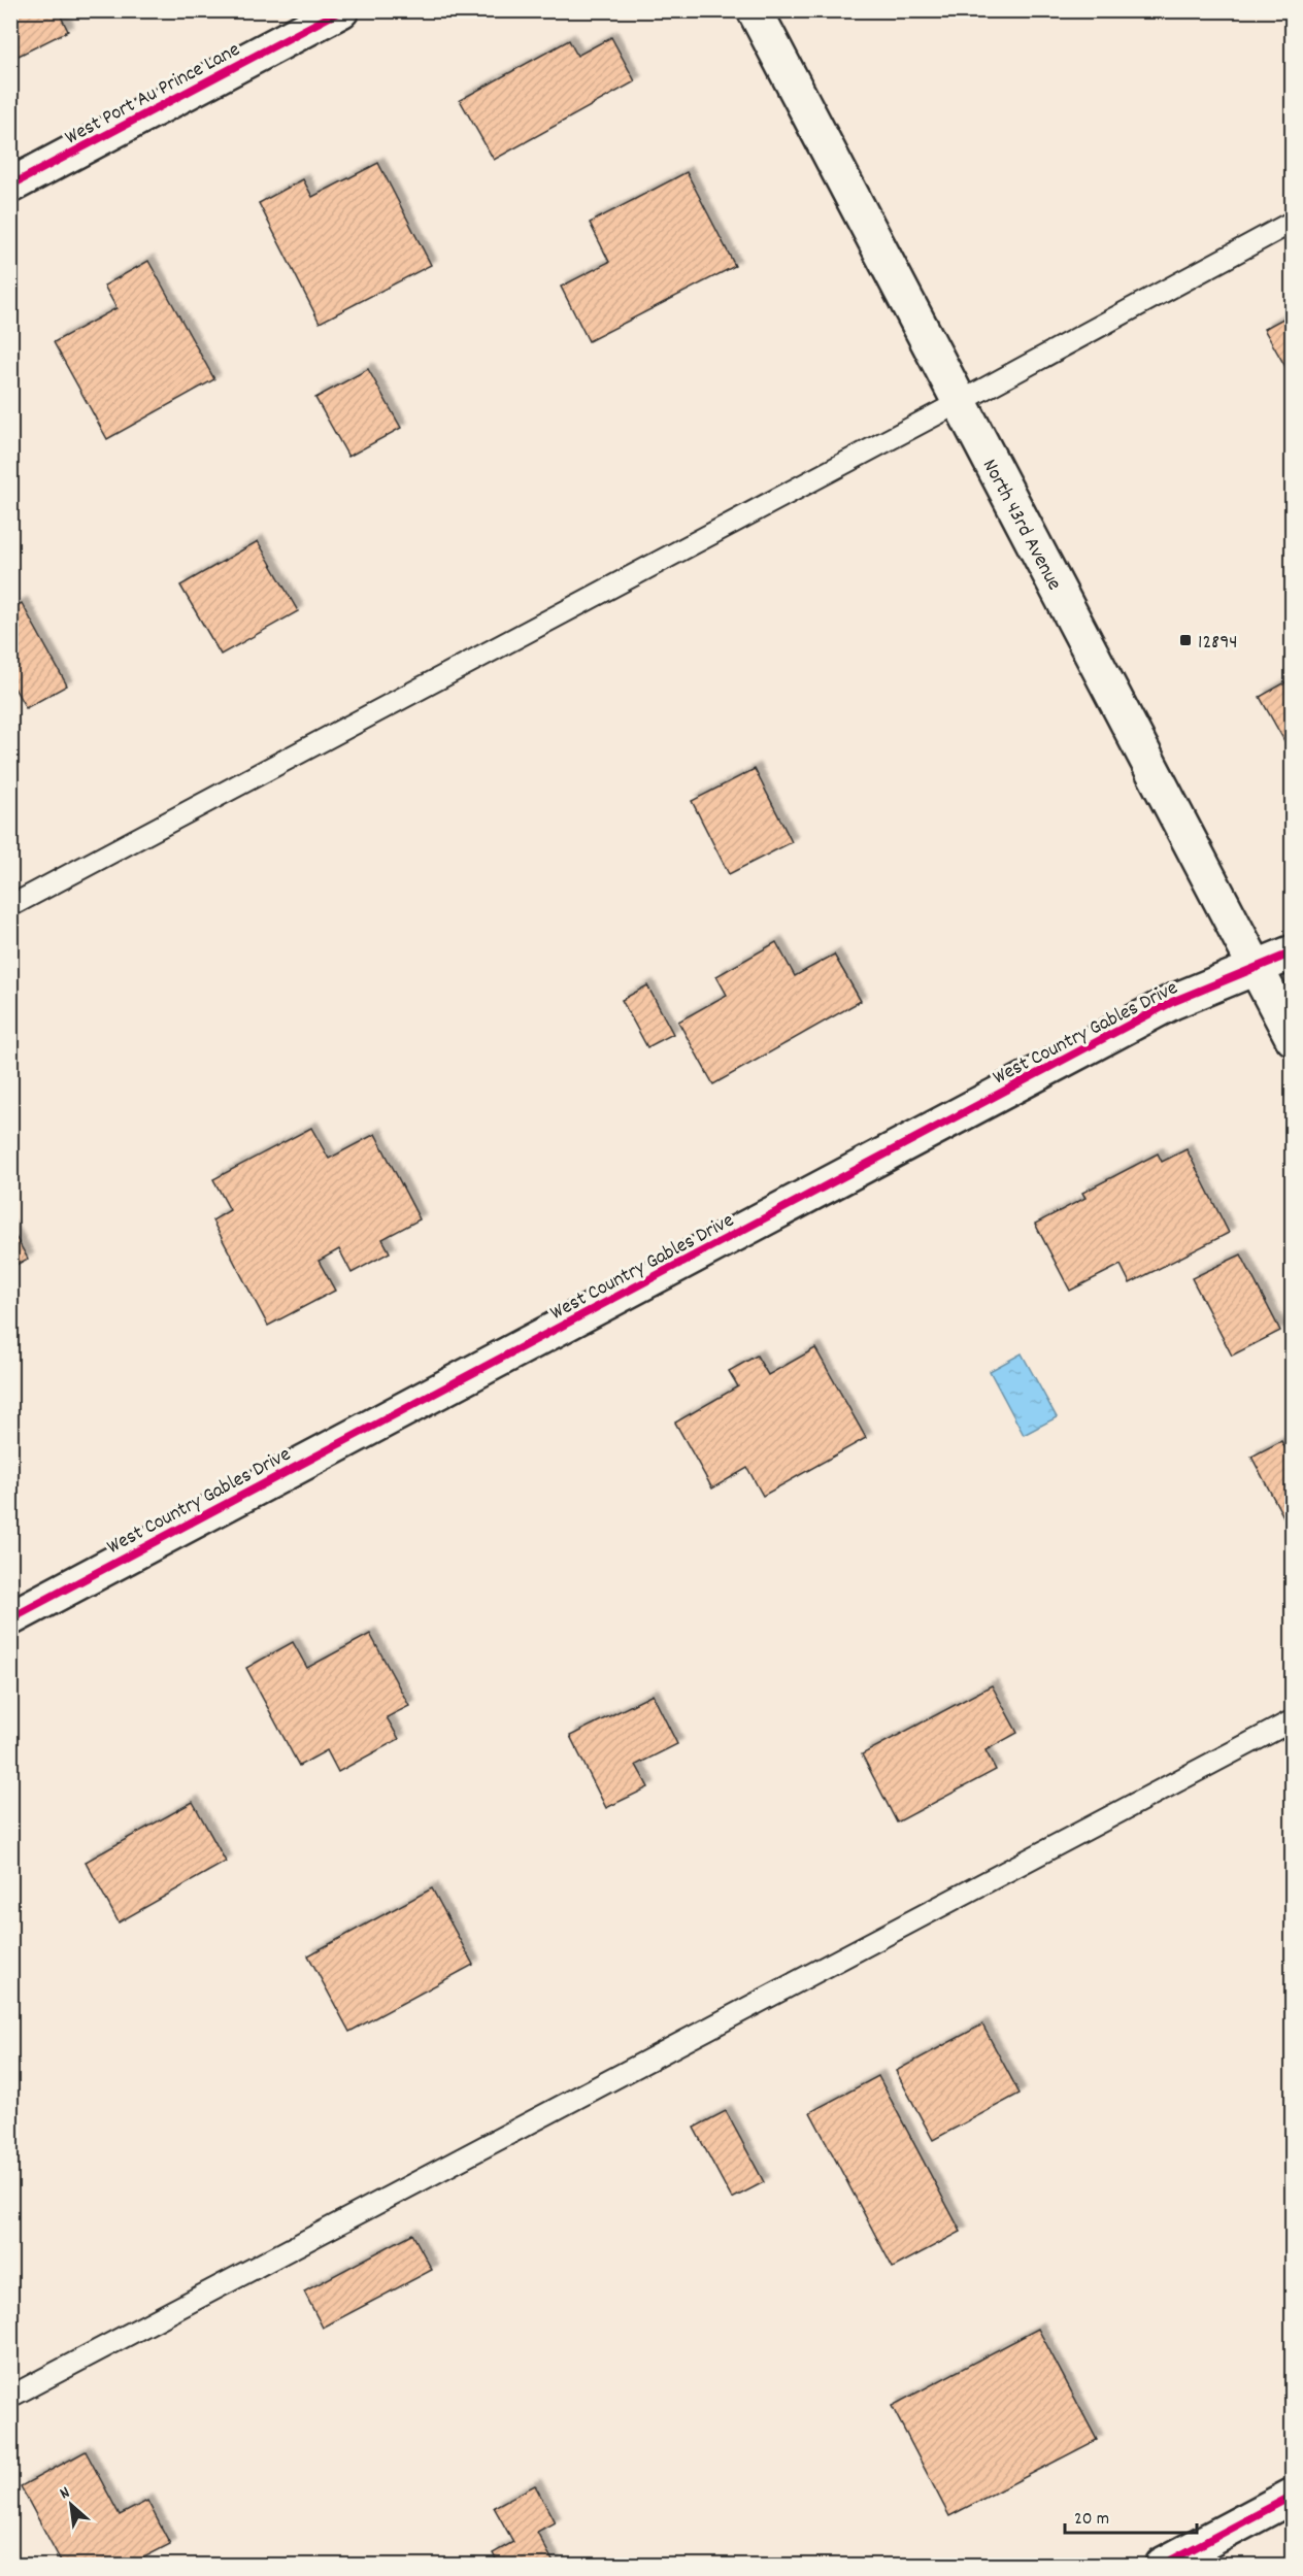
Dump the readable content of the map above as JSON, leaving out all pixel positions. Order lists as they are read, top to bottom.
{
  "streets": {
    "street": ["West Port Au Prince Lane", "North 43rd Avenue", "West Country Gables Drive"]
  },
  "crossings": [
    ["North 43rd Avenue", "West Country Gables Drive"]
  ],
  "places": {
    "transit": ["12894"]
  },
  "scale_bar": "20 m",
  "north": "top left"
}
